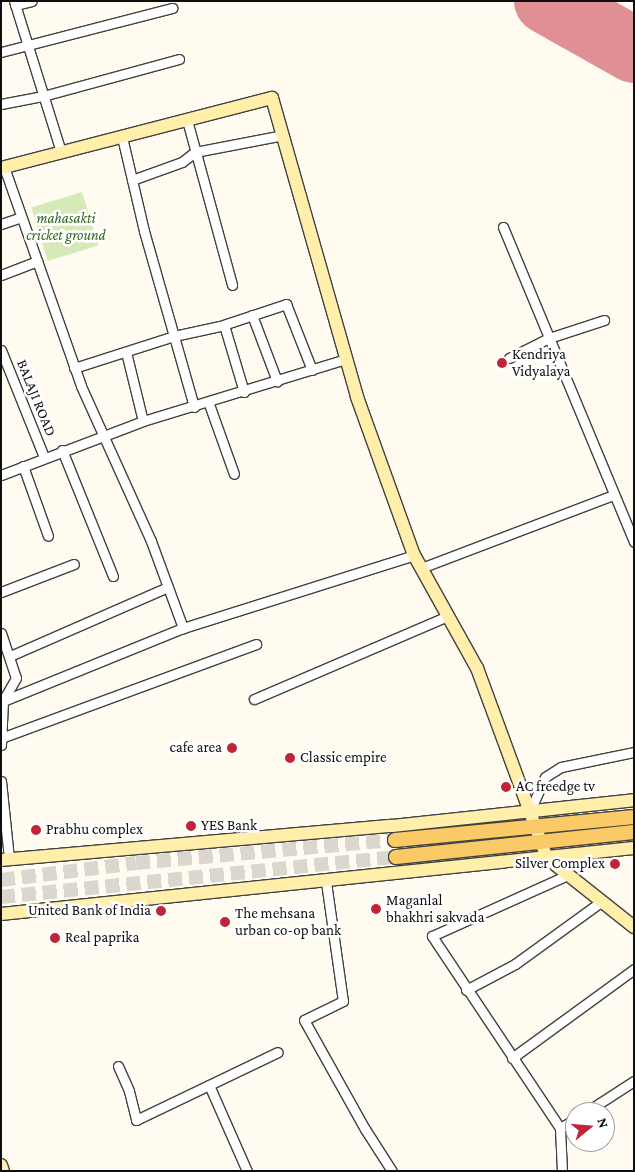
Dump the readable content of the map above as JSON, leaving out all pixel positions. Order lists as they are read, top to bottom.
{
  "streets": {
    "street": ["BALAJI ROAD"]
  },
  "parks": ["mahasakti cricket ground"],
  "places": [
    "Kendriya Vidyalaya",
    "cafe area",
    "Classic empire",
    "AC freedge tv",
    "YES Bank",
    "Prabhu complex",
    "Silver Complex",
    "Maganlal bhakhri sakvada",
    "United Bank of India",
    "The mehsana urban co-op bank",
    "Real paprika"
  ],
  "north": "right"
}
